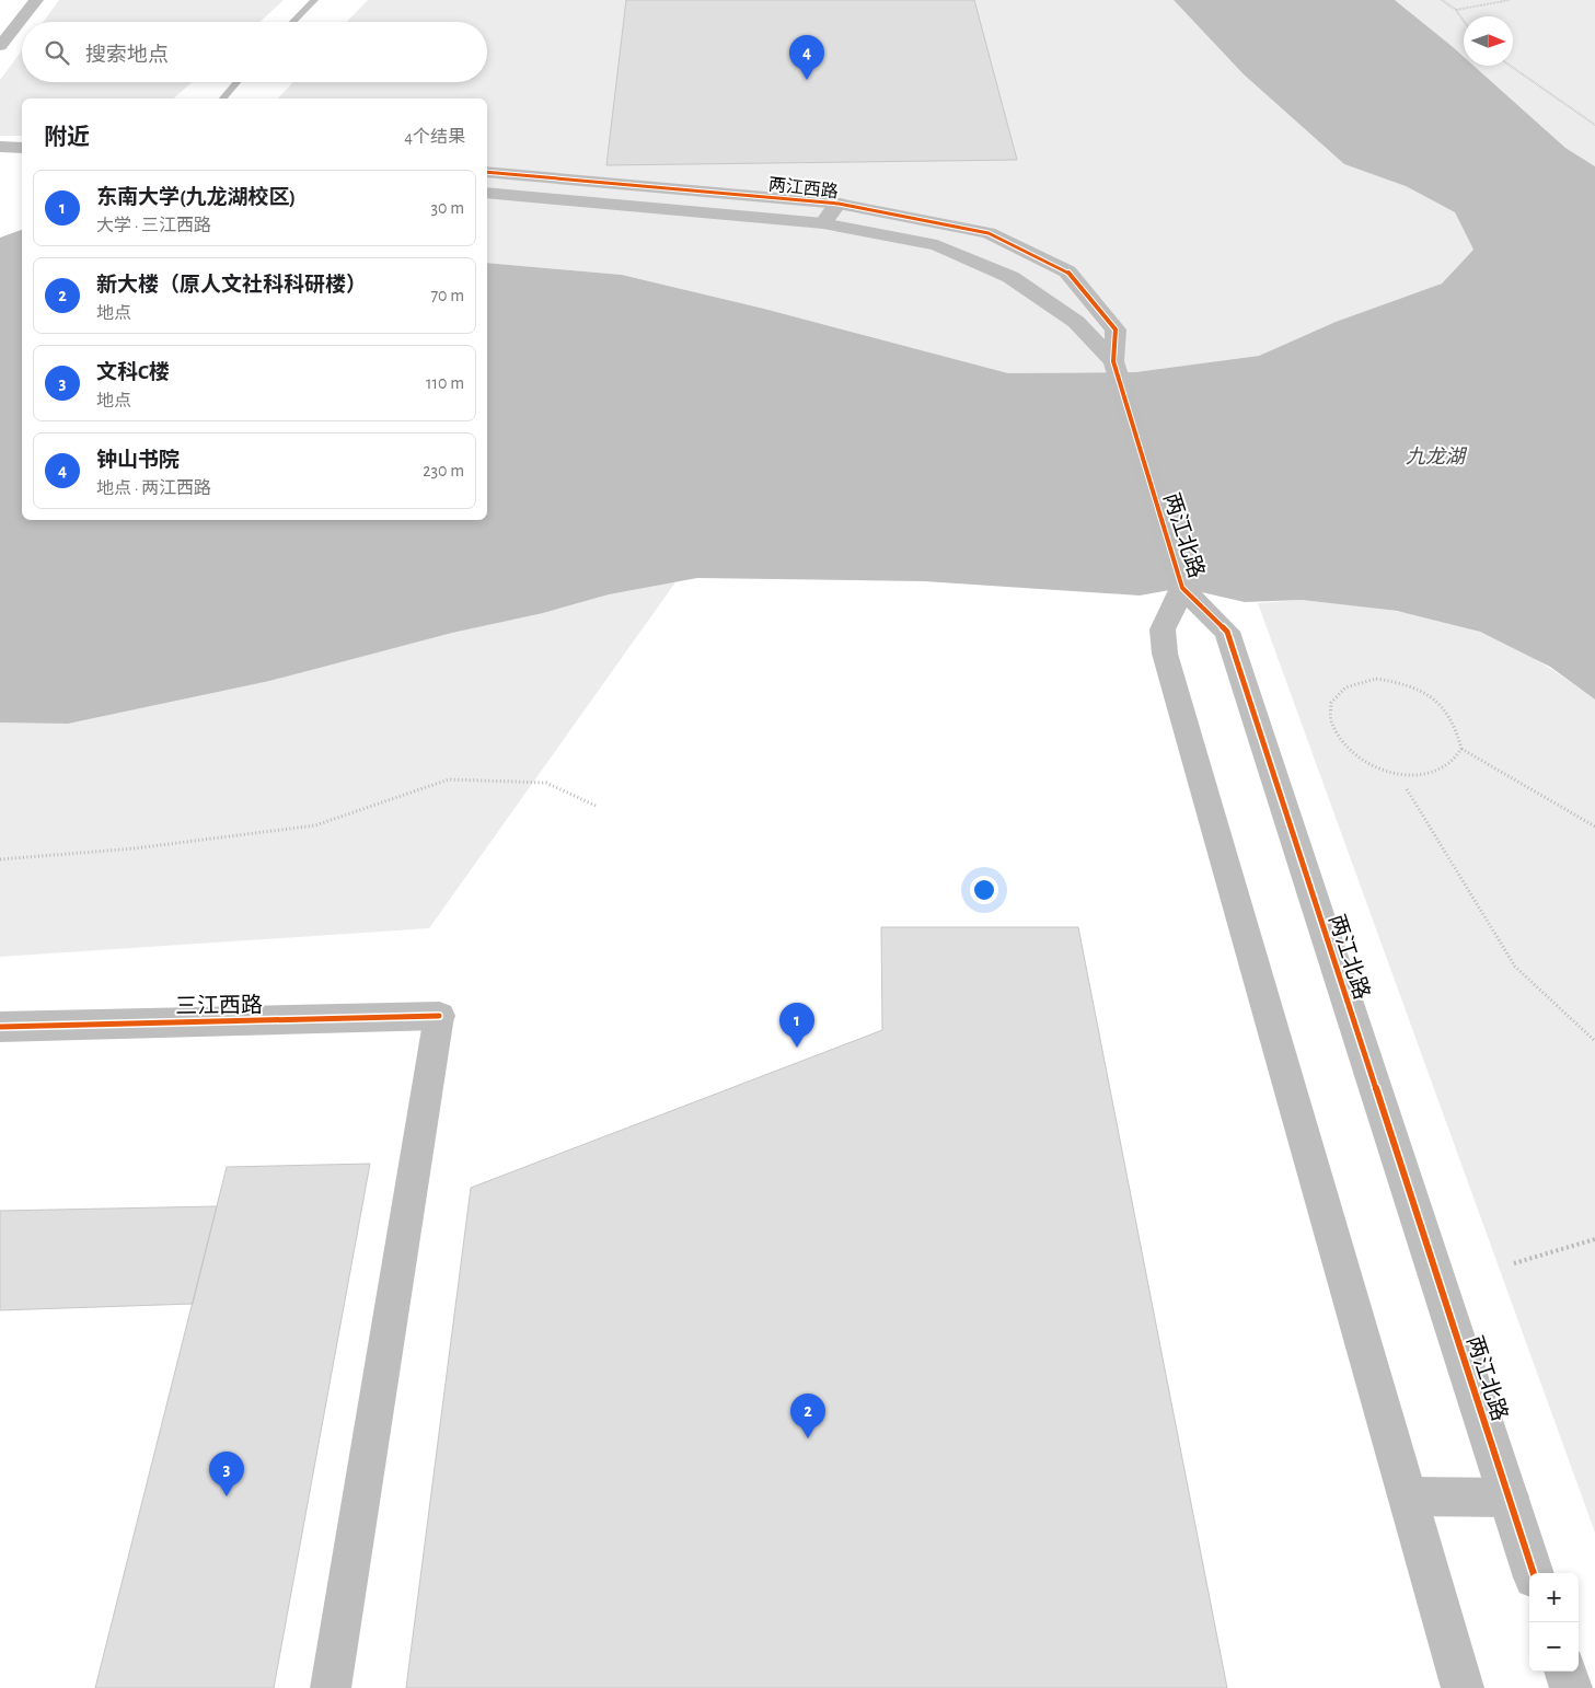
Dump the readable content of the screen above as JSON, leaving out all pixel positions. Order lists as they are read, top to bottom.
{
  "streets": {
    "street": ["两江西路", "两江北路", "三江西路"]
  },
  "crossings": [
    ["两江西路", "两江北路"]
  ],
  "water": ["九龙湖"],
  "north": "right",
  "page": {
    "search": "搜索地点",
    "pins": [
      "4",
      "1",
      "2",
      "3"
    ],
    "heading": ["附近", "4个结果"],
    "list": [
      {
        "mark": "1",
        "name": "东南大学(九龙湖校区)",
        "note": "大学 · 三江西路",
        "value": "30 m"
      },
      {
        "mark": "2",
        "name": "新大楼（原人文社科科研楼）",
        "note": "地点",
        "value": "70 m"
      },
      {
        "mark": "3",
        "name": "文科C楼",
        "note": "地点",
        "value": "110 m"
      },
      {
        "mark": "4",
        "name": "钟山书院",
        "note": "地点 · 两江西路",
        "value": "230 m"
      }
    ],
    "map_buttons": ["+", "−"]
  }
}
